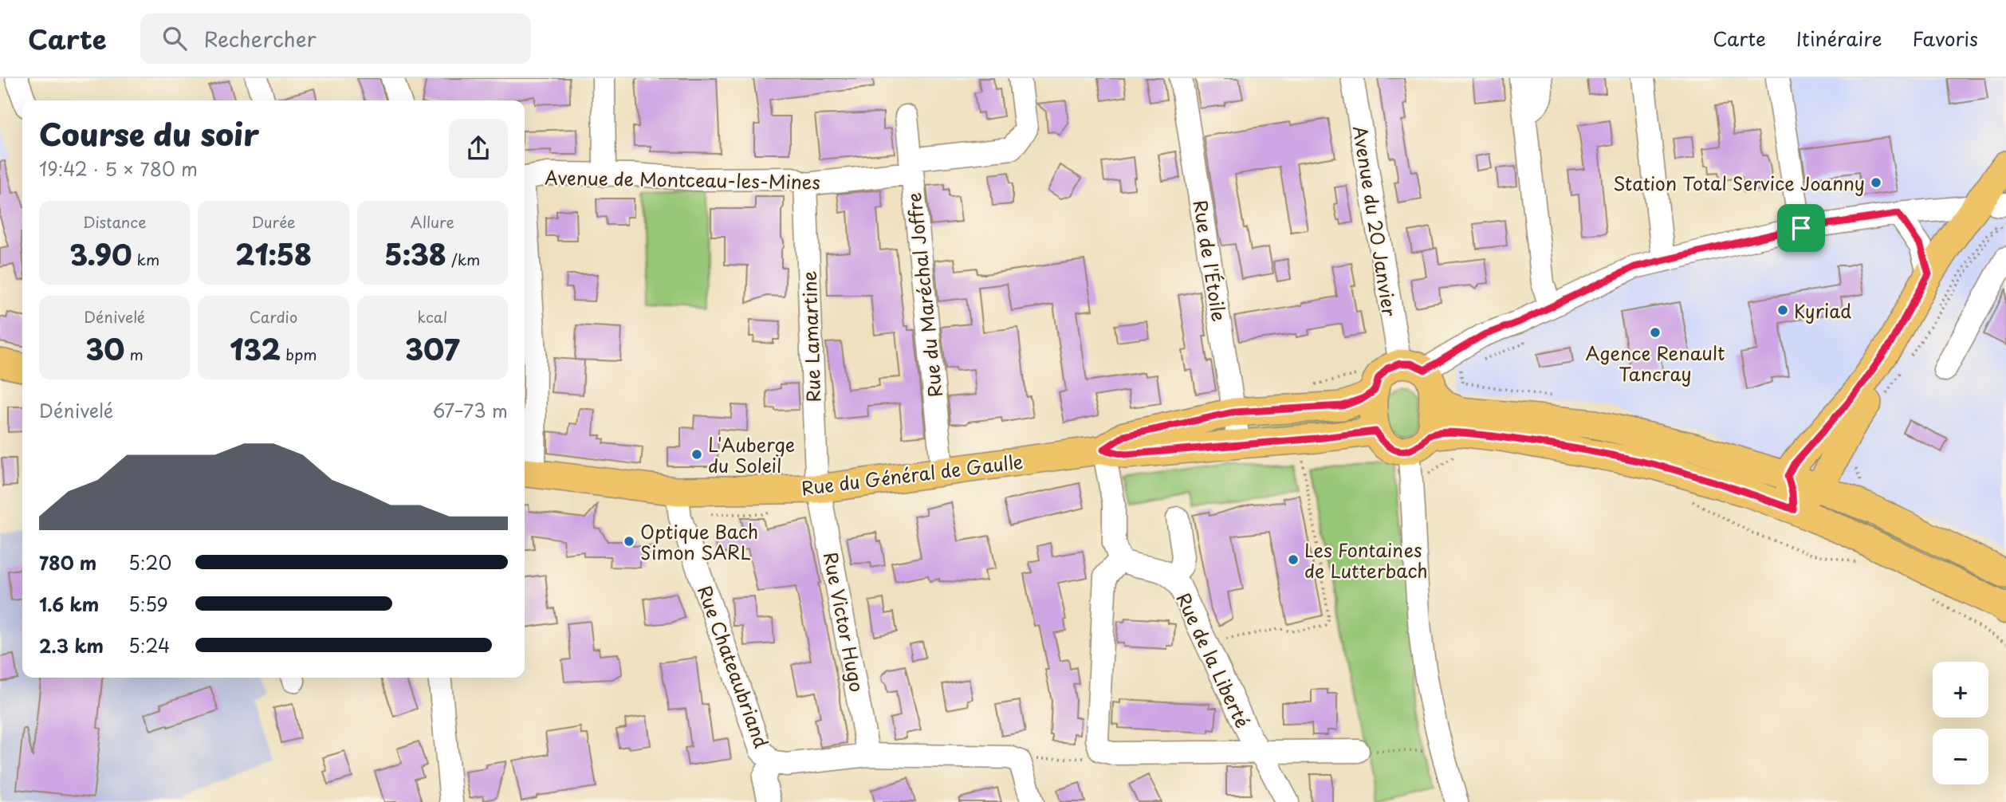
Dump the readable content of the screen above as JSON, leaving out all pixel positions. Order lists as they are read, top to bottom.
{
  "streets": {
    "main road": ["Rue du Général de Gaulle"],
    "street": [
      "Avenue de Montceau-les-Mines",
      "Avenue du 20 Janvier",
      "Rue de l'Étoile",
      "Rue du Maréchal Joffre",
      "Rue Lamartine",
      "Rue Victor Hugo",
      "Rue de la Liberté",
      "Rue Chateaubriand"
    ]
  },
  "crossings": [
    ["Avenue de Montceau-les-Mines", "Rue du Maréchal Joffre"],
    ["Avenue de Montceau-les-Mines", "Rue Lamartine"],
    ["Rue de l'Étoile", "Rue du Général de Gaulle"],
    ["Rue du Maréchal Joffre", "Rue du Général de Gaulle"],
    ["Rue Lamartine", "Rue du Général de Gaulle"],
    ["Rue Lamartine", "Rue Victor Hugo"],
    ["Rue du Général de Gaulle", "Rue Victor Hugo"],
    ["Rue du Général de Gaulle", "Rue Chateaubriand"],
    ["Rue Victor Hugo", "Rue Chateaubriand"]
  ],
  "places": [
    "Station Total Service Joanny",
    "Kyriad",
    "Agence Renault Tancray",
    "L'Auberge du Soleil",
    "Optique Bach Simon SARL",
    "Les Fontaines de Lutterbach"
  ],
  "page": {
    "header": "Carte",
    "search": "Rechercher",
    "nav": ["Carte", "Itinéraire", "Favoris"],
    "heading": ["Course du soir", "19:42 · 5 × 780 m"],
    "stats": [
      ["Distance", "3.90 km"],
      ["Durée", "21:58"],
      ["Allure", "5:38 /km"],
      ["Dénivelé", "30 m"],
      ["Cardio", "132 bpm"],
      ["kcal", "307"]
    ],
    "chart": ["Dénivelé", "67–73 m"],
    "list": [
      {
        "name": "780 m",
        "note": "5:20"
      },
      {
        "name": "1.6 km",
        "note": "5:59"
      },
      {
        "name": "2.3 km",
        "note": "5:24"
      }
    ],
    "map_buttons": ["+", "−"]
  }
}
